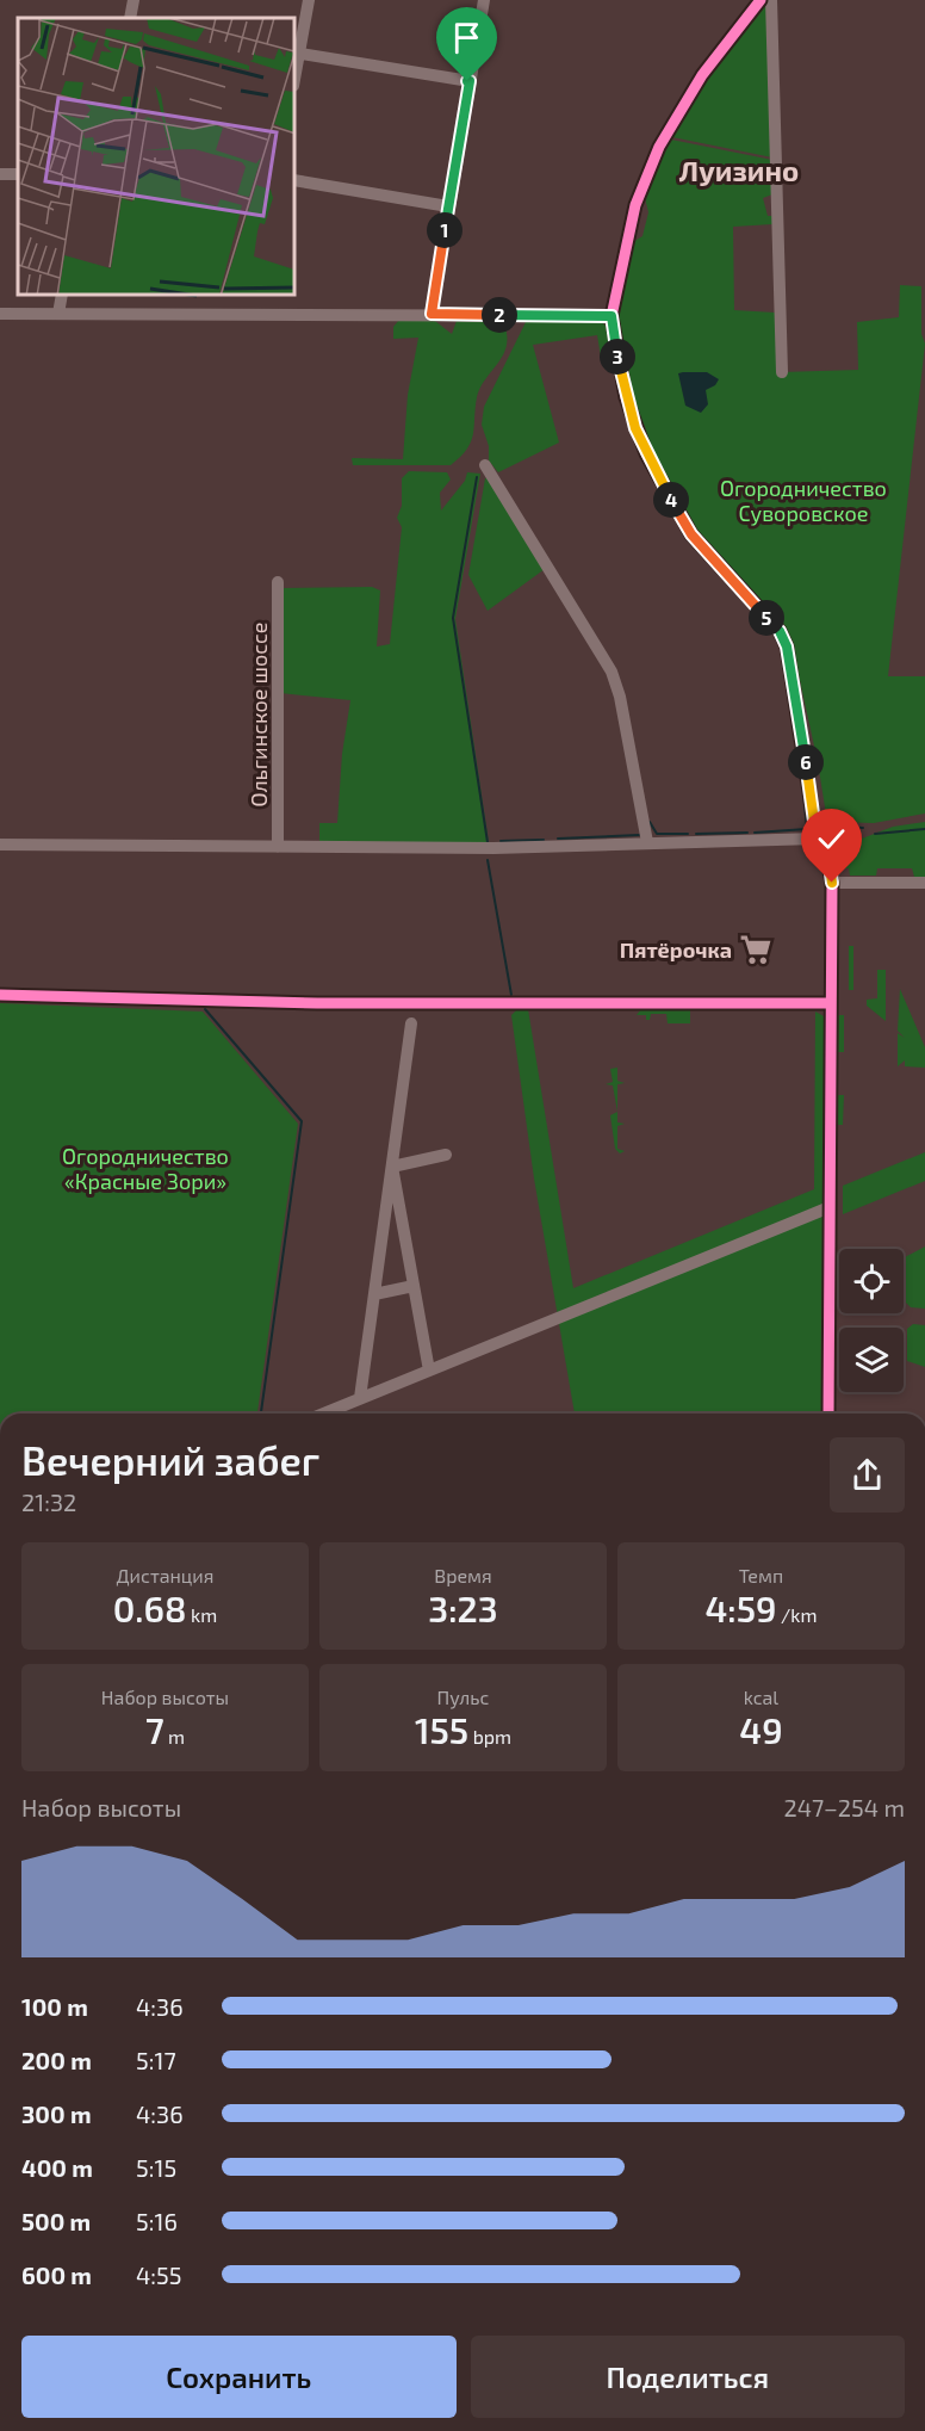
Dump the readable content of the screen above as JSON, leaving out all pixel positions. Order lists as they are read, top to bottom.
{
  "streets": {
    "street": ["Ольгинское шоссе"]
  },
  "districts": ["Луизино"],
  "parks": ["Огородничество Суворовское", "Огородничество «Красные Зори»"],
  "places": {
    "supermarket": ["Пятёрочка"]
  },
  "page": {
    "pins": [
      "1",
      "2",
      "3",
      "4",
      "5",
      "6"
    ],
    "heading": ["Вечерний забег", "21:32"],
    "stats": [
      ["Дистанция", "0.68 km"],
      ["Время", "3:23"],
      ["Темп", "4:59 /km"],
      ["Набор высоты", "7 m"],
      ["Пульс", "155 bpm"],
      ["kcal", "49"]
    ],
    "chart": ["Набор высоты", "247–254 m"],
    "list": [
      {
        "name": "100 m",
        "note": "4:36"
      },
      {
        "name": "200 m",
        "note": "5:17"
      },
      {
        "name": "300 m",
        "note": "4:36"
      },
      {
        "name": "400 m",
        "note": "5:15"
      },
      {
        "name": "500 m",
        "note": "5:16"
      },
      {
        "name": "600 m",
        "note": "4:55"
      }
    ],
    "buttons": ["Сохранить", "Поделиться"]
  }
}
